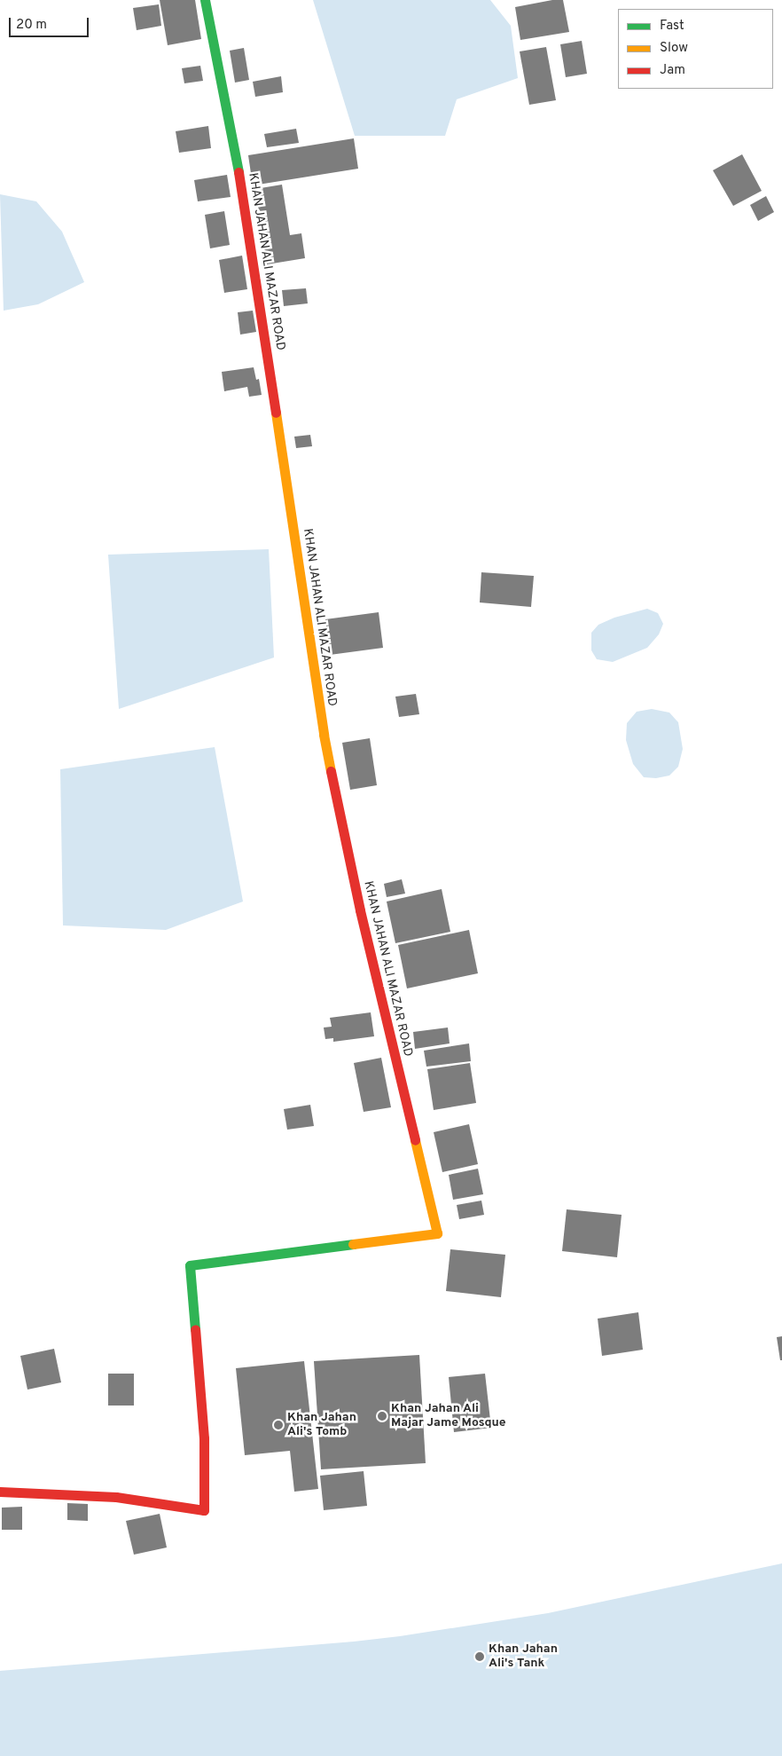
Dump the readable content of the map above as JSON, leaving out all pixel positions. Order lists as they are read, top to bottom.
{
  "streets": {
    "street": ["KHAN JAHAN ALI MAZAR ROAD"]
  },
  "places": ["Khan Jahan Ali Majar Jame Mosque", "Khan Jahan Ali's Tomb", "Khan Jahan Ali's Tank"],
  "legend": ["Fast", "Slow", "Jam"],
  "scale_bar": "20 m"
}
